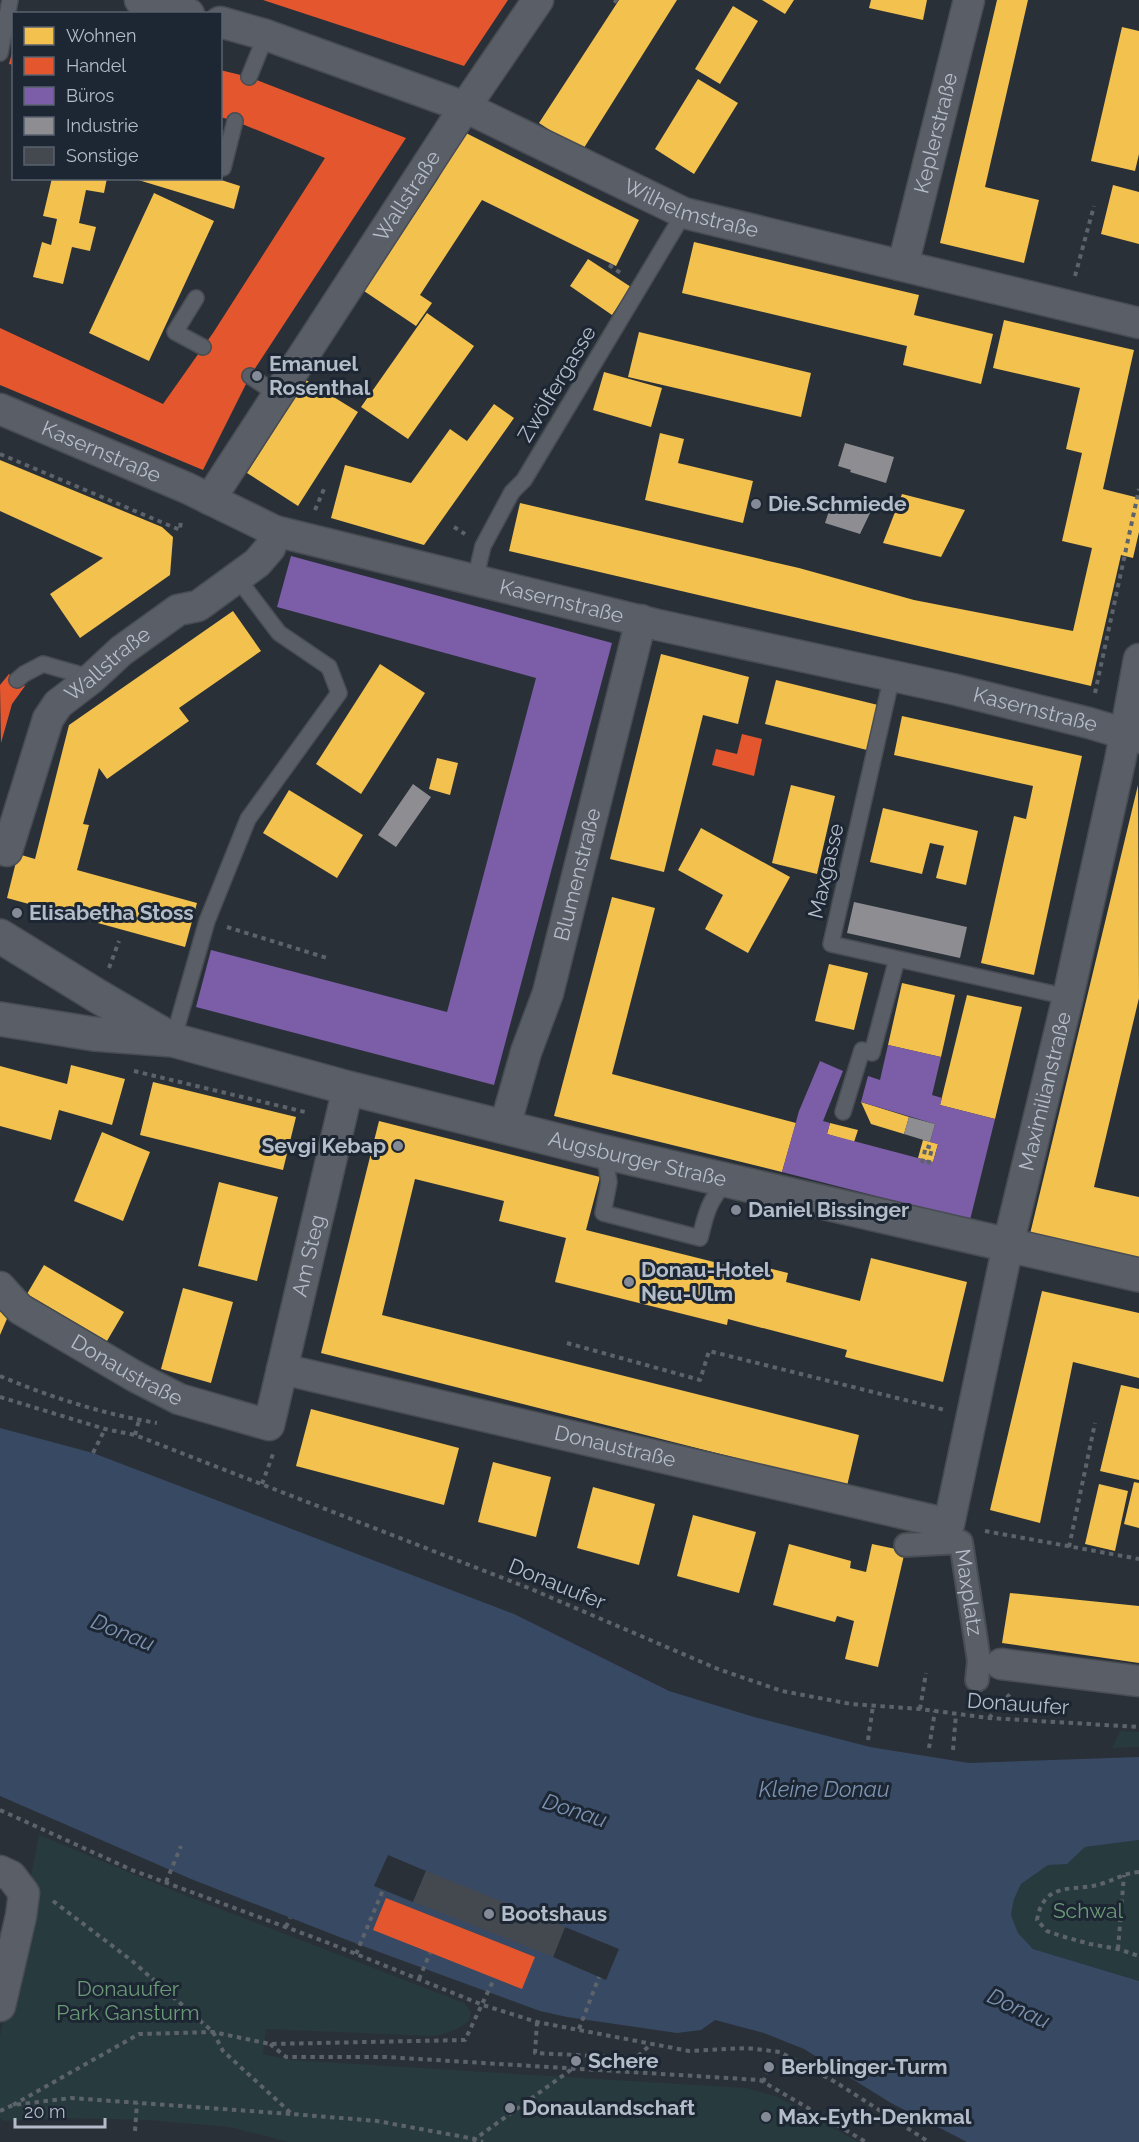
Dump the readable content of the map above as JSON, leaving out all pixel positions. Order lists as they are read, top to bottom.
{
  "streets": {
    "street": [
      "Keplerstraße",
      "Wallstraße",
      "Wilhelmstraße",
      "Kasernstraße",
      "Blumenstraße",
      "Maximilianstraße",
      "Augsburger Straße",
      "Am Steg",
      "Donaustraße",
      "Maxplatz"
    ],
    "lane": ["Zwölfergasse", "Maxgasse"],
    "path": ["Donauufer"]
  },
  "crossings": [
    ["Keplerstraße", "Wilhelmstraße"],
    ["Wallstraße", "Wilhelmstraße"],
    ["Wallstraße", "Kasernstraße"],
    ["Wilhelmstraße", "Zwölfergasse"],
    ["Zwölfergasse", "Kasernstraße"],
    ["Kasernstraße", "Maxgasse"],
    ["Kasernstraße", "Blumenstraße"],
    ["Kasernstraße", "Maximilianstraße"],
    ["Maxgasse", "Maximilianstraße"],
    ["Blumenstraße", "Augsburger Straße"],
    ["Maximilianstraße", "Augsburger Straße"],
    ["Maximilianstraße", "Donaustraße"],
    ["Augsburger Straße", "Am Steg"],
    ["Am Steg", "Donaustraße"]
  ],
  "water": ["Donau", "Kleine Donau"],
  "parks": ["Schwal", "Donauufer Park Gansturm"],
  "places": [
    "Emanuel Rosenthal",
    "Die.Schmiede",
    "Elisabetha Stoss",
    "Sevgi Kebap",
    "Daniel Bissinger",
    "Donau-Hotel Neu-Ulm",
    "Bootshaus",
    "Schere",
    "Berblinger-Turm",
    "Donaulandschaft",
    "Max-Eyth-Denkmal"
  ],
  "legend": [
    "Wohnen",
    "Handel",
    "Büros",
    "Industrie",
    "Sonstige"
  ],
  "scale_bar": "20 m"
}
